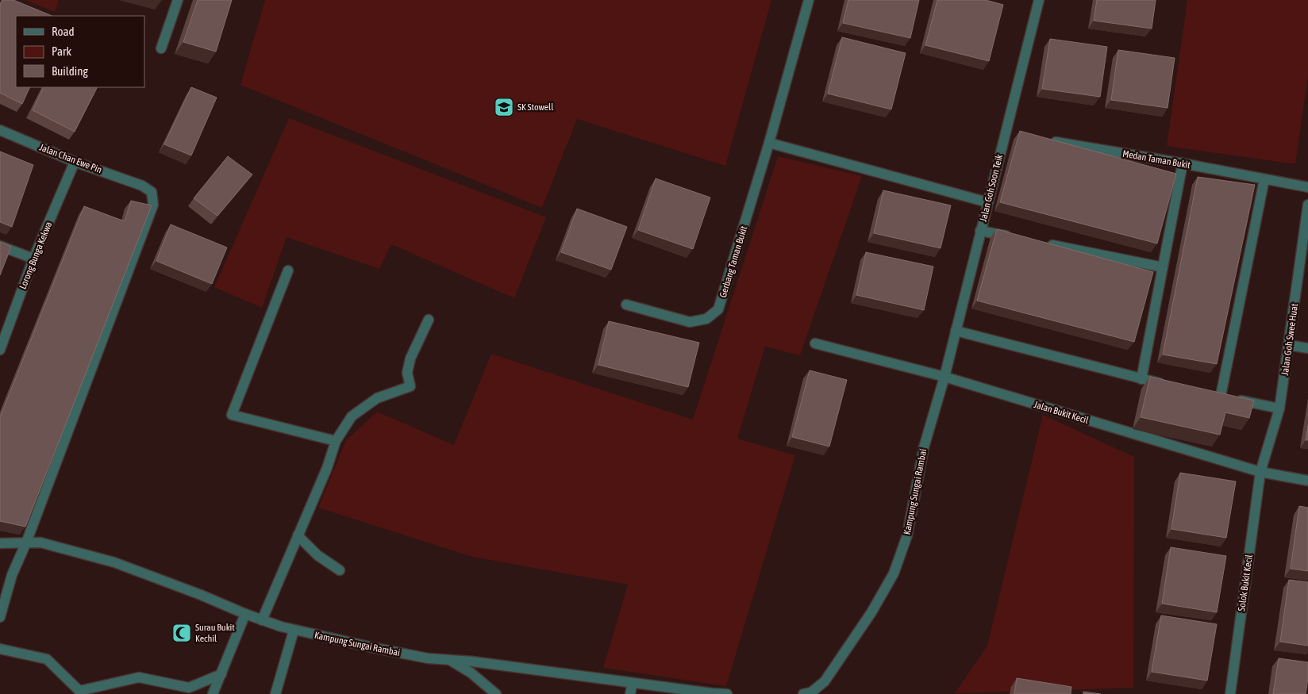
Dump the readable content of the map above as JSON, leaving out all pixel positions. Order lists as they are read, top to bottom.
{
  "streets": {
    "street": [
      "Jalan Chan Ewe Pin",
      "Medan Taman Bukit",
      "Jalan Goh Soon Teik",
      "Lorong Bunga Kekwa",
      "Gerbang Taman Bukit",
      "Jalan Goh Swee Huat",
      "Jalan Bukit Kecil",
      "Kampung Sungai Rambai",
      "Solok Bukit Kecil"
    ]
  },
  "crossings": [
    ["Jalan Chan Ewe Pin", "Lorong Bunga Kekwa"],
    ["Jalan Chan Ewe Pin", "Kampung Sungai Rambai"],
    ["Jalan Goh Soon Teik", "Jalan Bukit Kecil"],
    ["Jalan Goh Soon Teik", "Kampung Sungai Rambai"],
    ["Jalan Goh Swee Huat", "Jalan Bukit Kecil"],
    ["Jalan Goh Swee Huat", "Solok Bukit Kecil"],
    ["Jalan Bukit Kecil", "Kampung Sungai Rambai"],
    ["Jalan Bukit Kecil", "Solok Bukit Kecil"]
  ],
  "places": {
    "school or university": ["SK Stowell"],
    "mosque": ["Surau Bukit Kechil"]
  },
  "legend": ["Road", "Park", "Building"]
}
